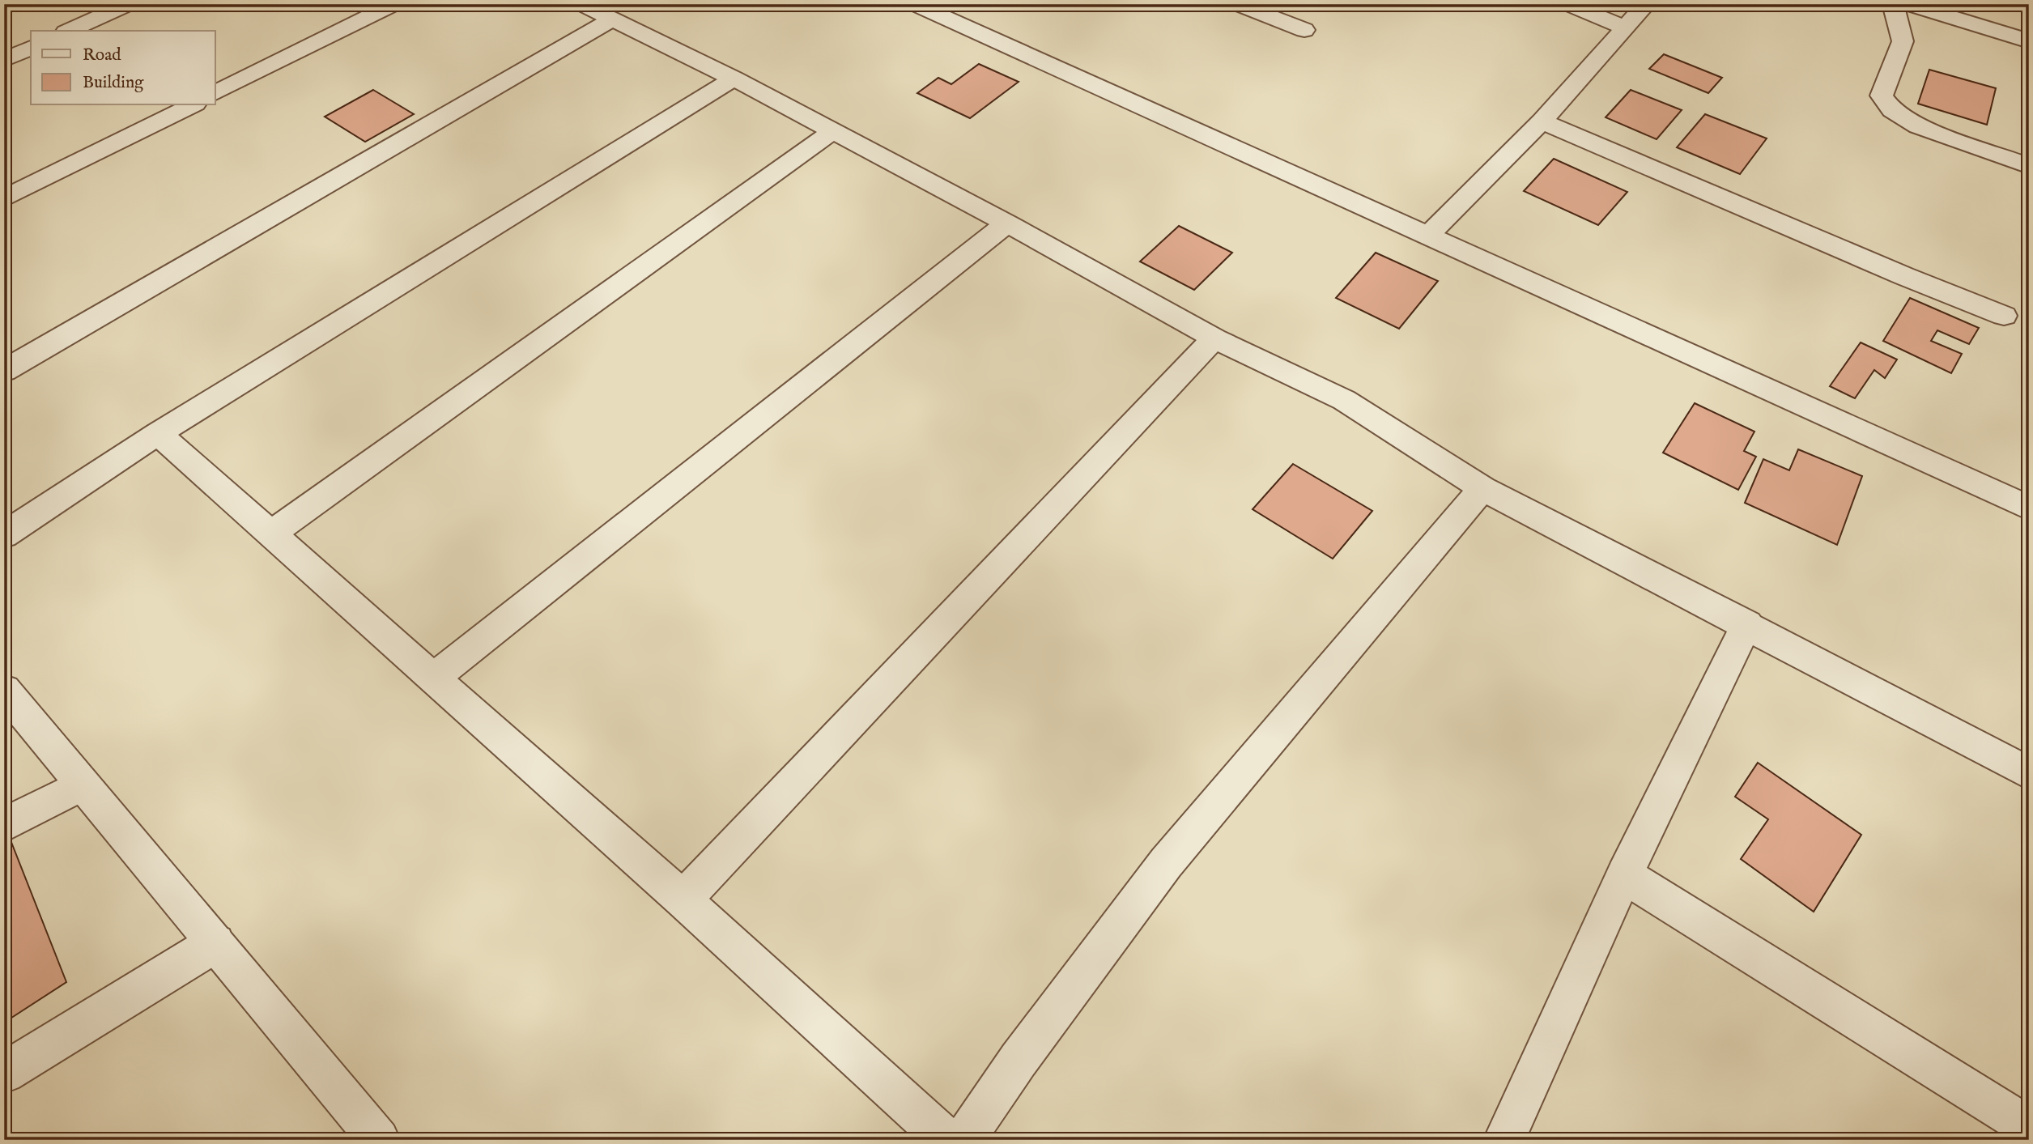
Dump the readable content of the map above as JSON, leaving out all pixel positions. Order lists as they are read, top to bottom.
{
  "legend": ["Road", "Building"]
}
